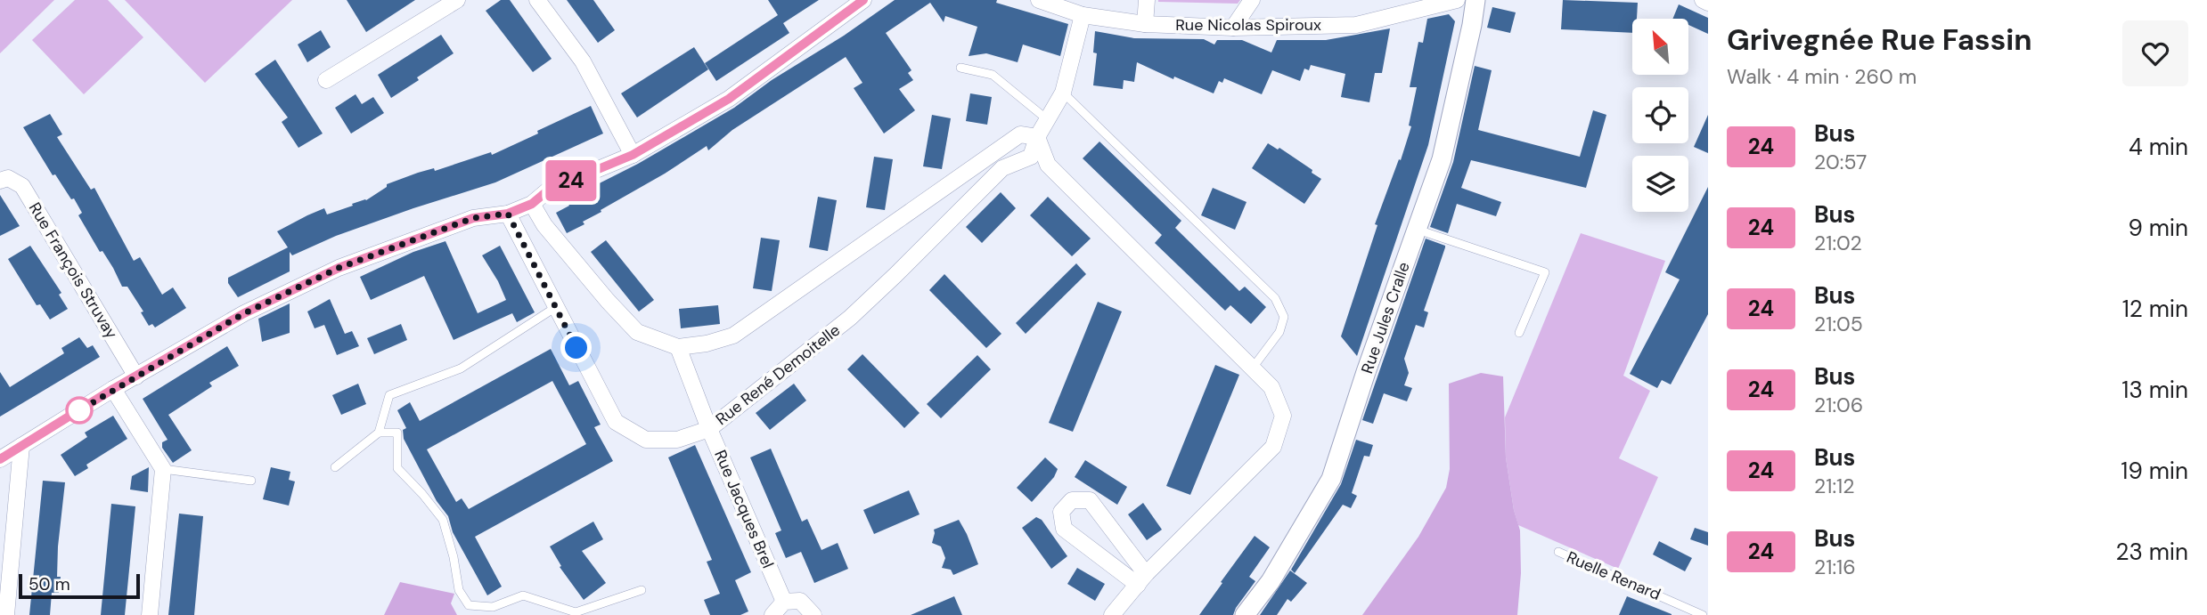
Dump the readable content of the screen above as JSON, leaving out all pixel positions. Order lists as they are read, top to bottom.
{
  "streets": {
    "street": [
      "Rue Nicolas Spiroux",
      "Rue François Struvay",
      "Rue Jules Cralle",
      "Rue René Demoitelle",
      "Rue Jacques Brel"
    ],
    "lane": ["Ruelle Renard"]
  },
  "crossings": [
    ["Rue Nicolas Spiroux", "Rue René Demoitelle"],
    ["Rue René Demoitelle", "Rue Jacques Brel"]
  ],
  "lines": ["bus line 24"],
  "scale_bar": "50 m",
  "north": "top left",
  "page": {
    "on_map": "24",
    "heading": ["Grivegnée Rue Fassin", "Walk · 4 min · 260 m"],
    "list": [
      {
        "mark": "24",
        "name": "Bus",
        "note": "20:57",
        "value": "4 min"
      },
      {
        "mark": "24",
        "name": "Bus",
        "note": "21:02",
        "value": "9 min"
      },
      {
        "mark": "24",
        "name": "Bus",
        "note": "21:05",
        "value": "12 min"
      },
      {
        "mark": "24",
        "name": "Bus",
        "note": "21:06",
        "value": "13 min"
      },
      {
        "mark": "24",
        "name": "Bus",
        "note": "21:12",
        "value": "19 min"
      },
      {
        "mark": "24",
        "name": "Bus",
        "note": "21:16",
        "value": "23 min"
      }
    ],
    "scale": "50 m"
  }
}
